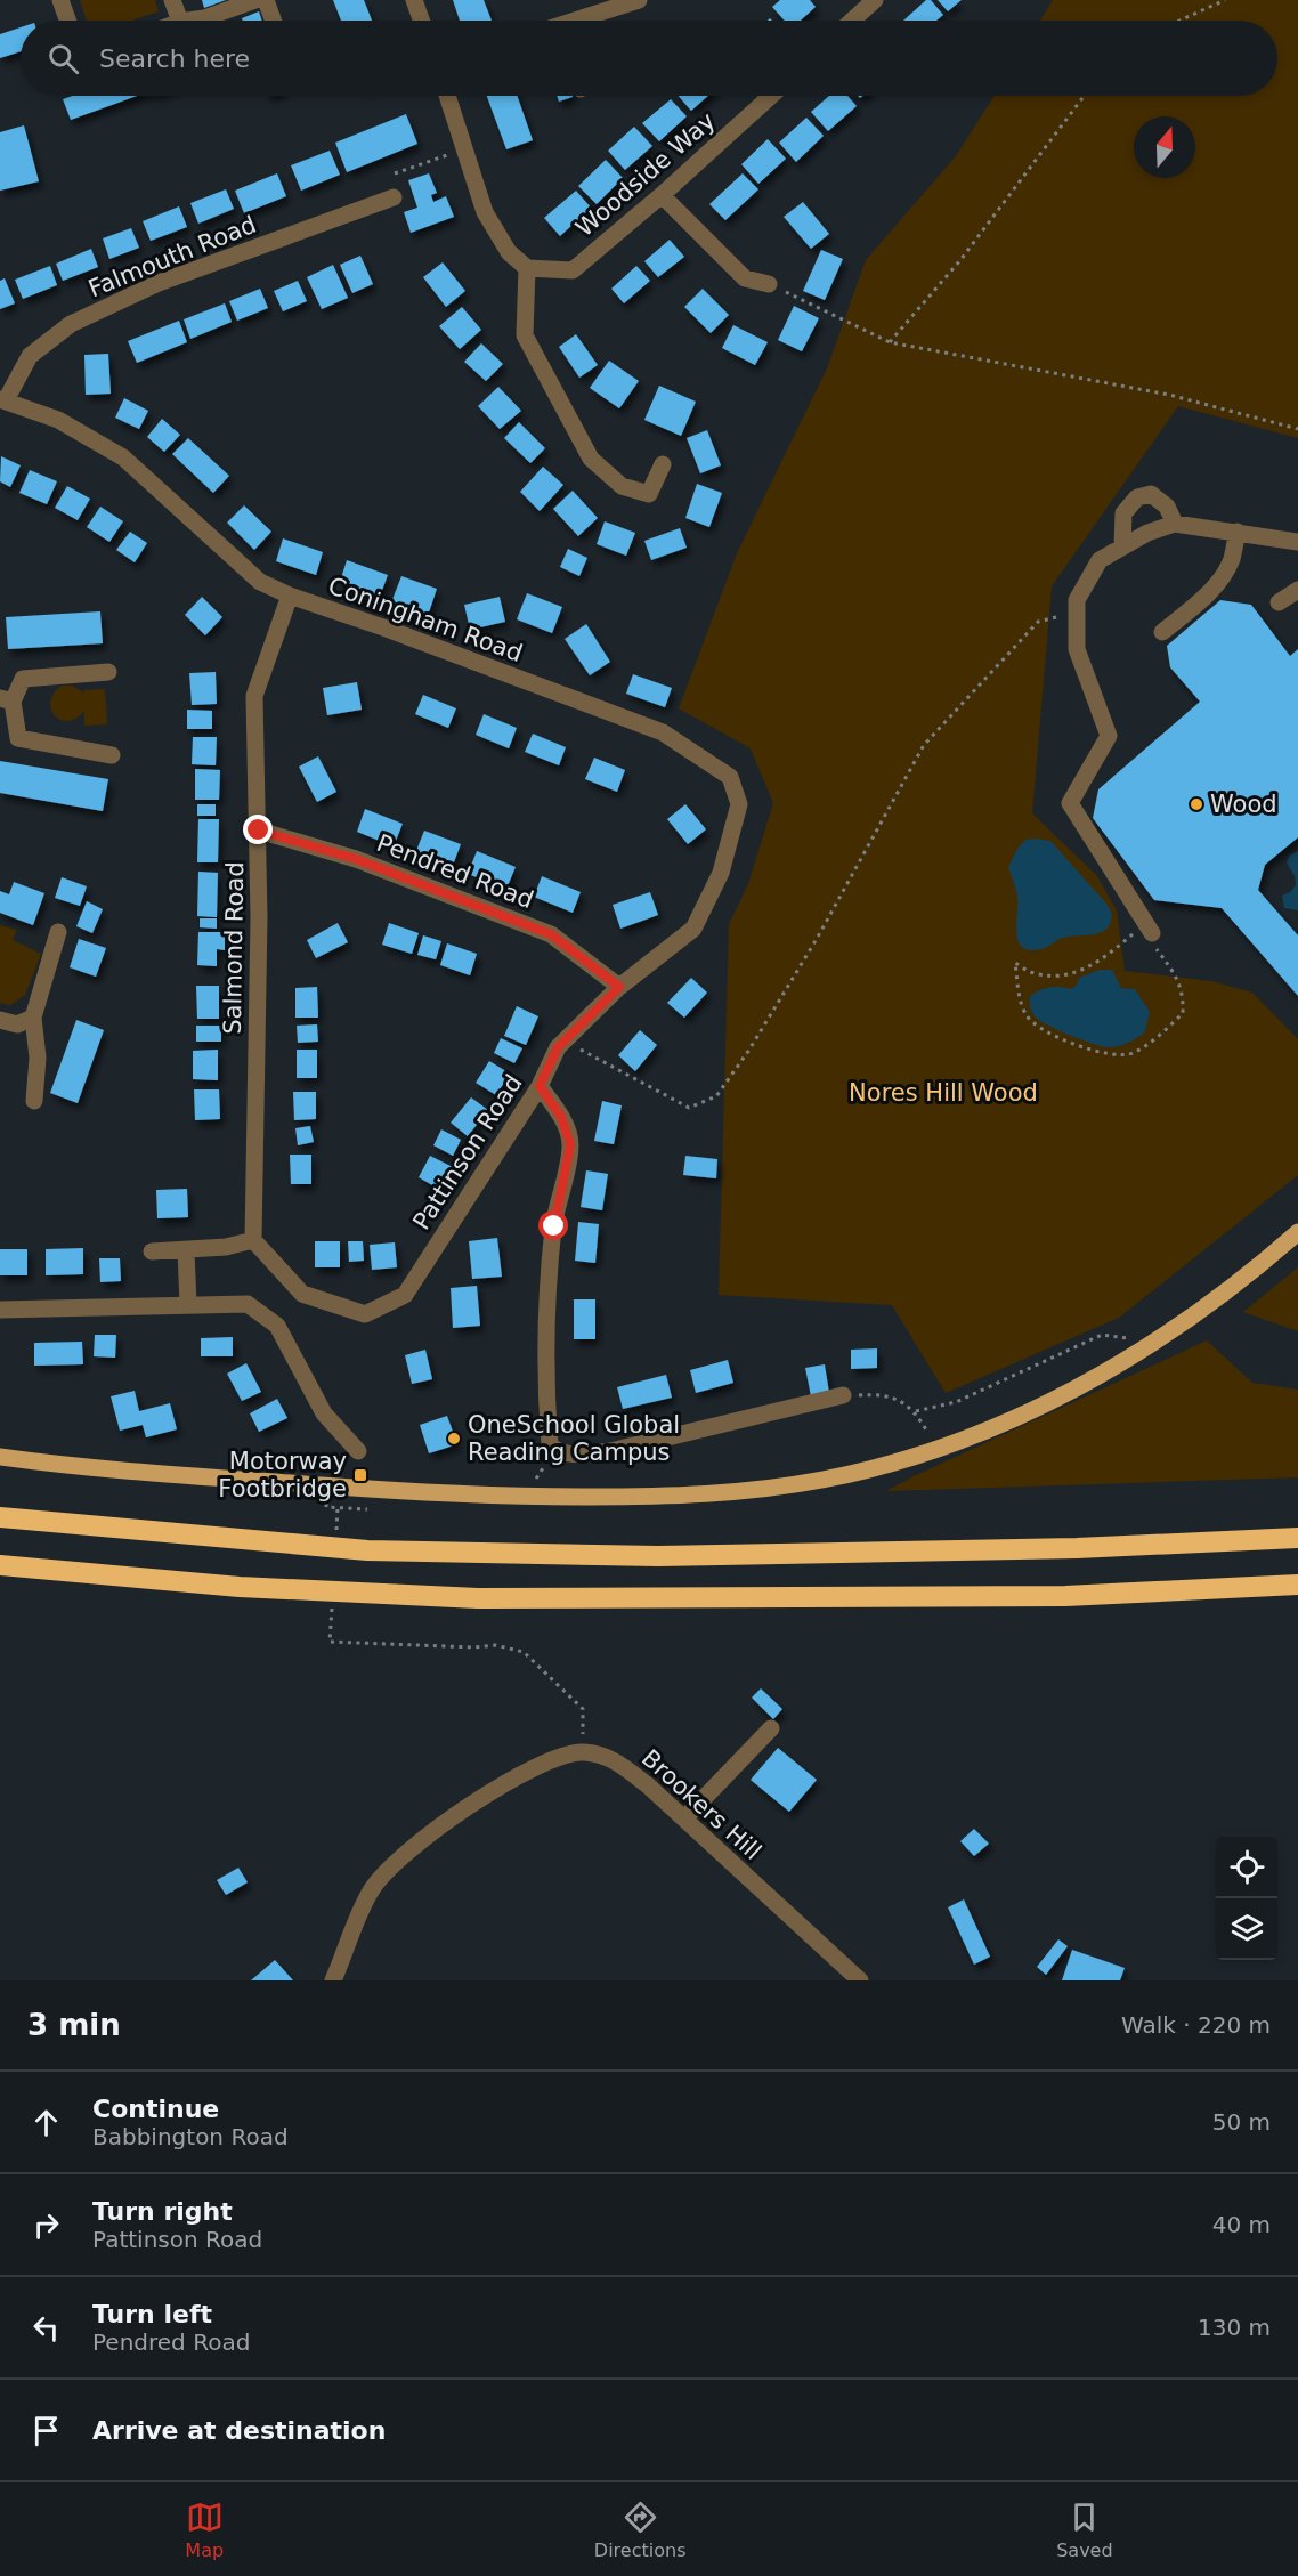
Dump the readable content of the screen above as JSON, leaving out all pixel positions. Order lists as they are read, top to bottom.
{
  "streets": {
    "street": [
      "Woodside Way",
      "Falmouth Road",
      "Coningham Road",
      "Pendred Road",
      "Salmond Road",
      "Pattinson Road",
      "Brookers Hill"
    ]
  },
  "crossings": [
    ["Falmouth Road", "Coningham Road"],
    ["Coningham Road", "Salmond Road"],
    ["Coningham Road", "Pattinson Road"],
    ["Pendred Road", "Salmond Road"],
    ["Pendred Road", "Pattinson Road"],
    ["Salmond Road", "Pattinson Road"]
  ],
  "parks": ["Nores Hill Wood"],
  "places": {
    "other": ["Wood", "OneSchool Global Reading Campus"],
    "transit": ["Motorway Footbridge"]
  },
  "north": "top",
  "page": {
    "search": "Search here",
    "heading": ["3 min", "Walk · 220 m"],
    "list": [
      ["Continue", "Babbington Road", "50 m"],
      ["Turn right", "Pattinson Road", "40 m"],
      ["Turn left", "Pendred Road", "130 m"],
      "Arrive at destination"
    ],
    "nav": ["Map", "Directions", "Saved"]
  }
}
